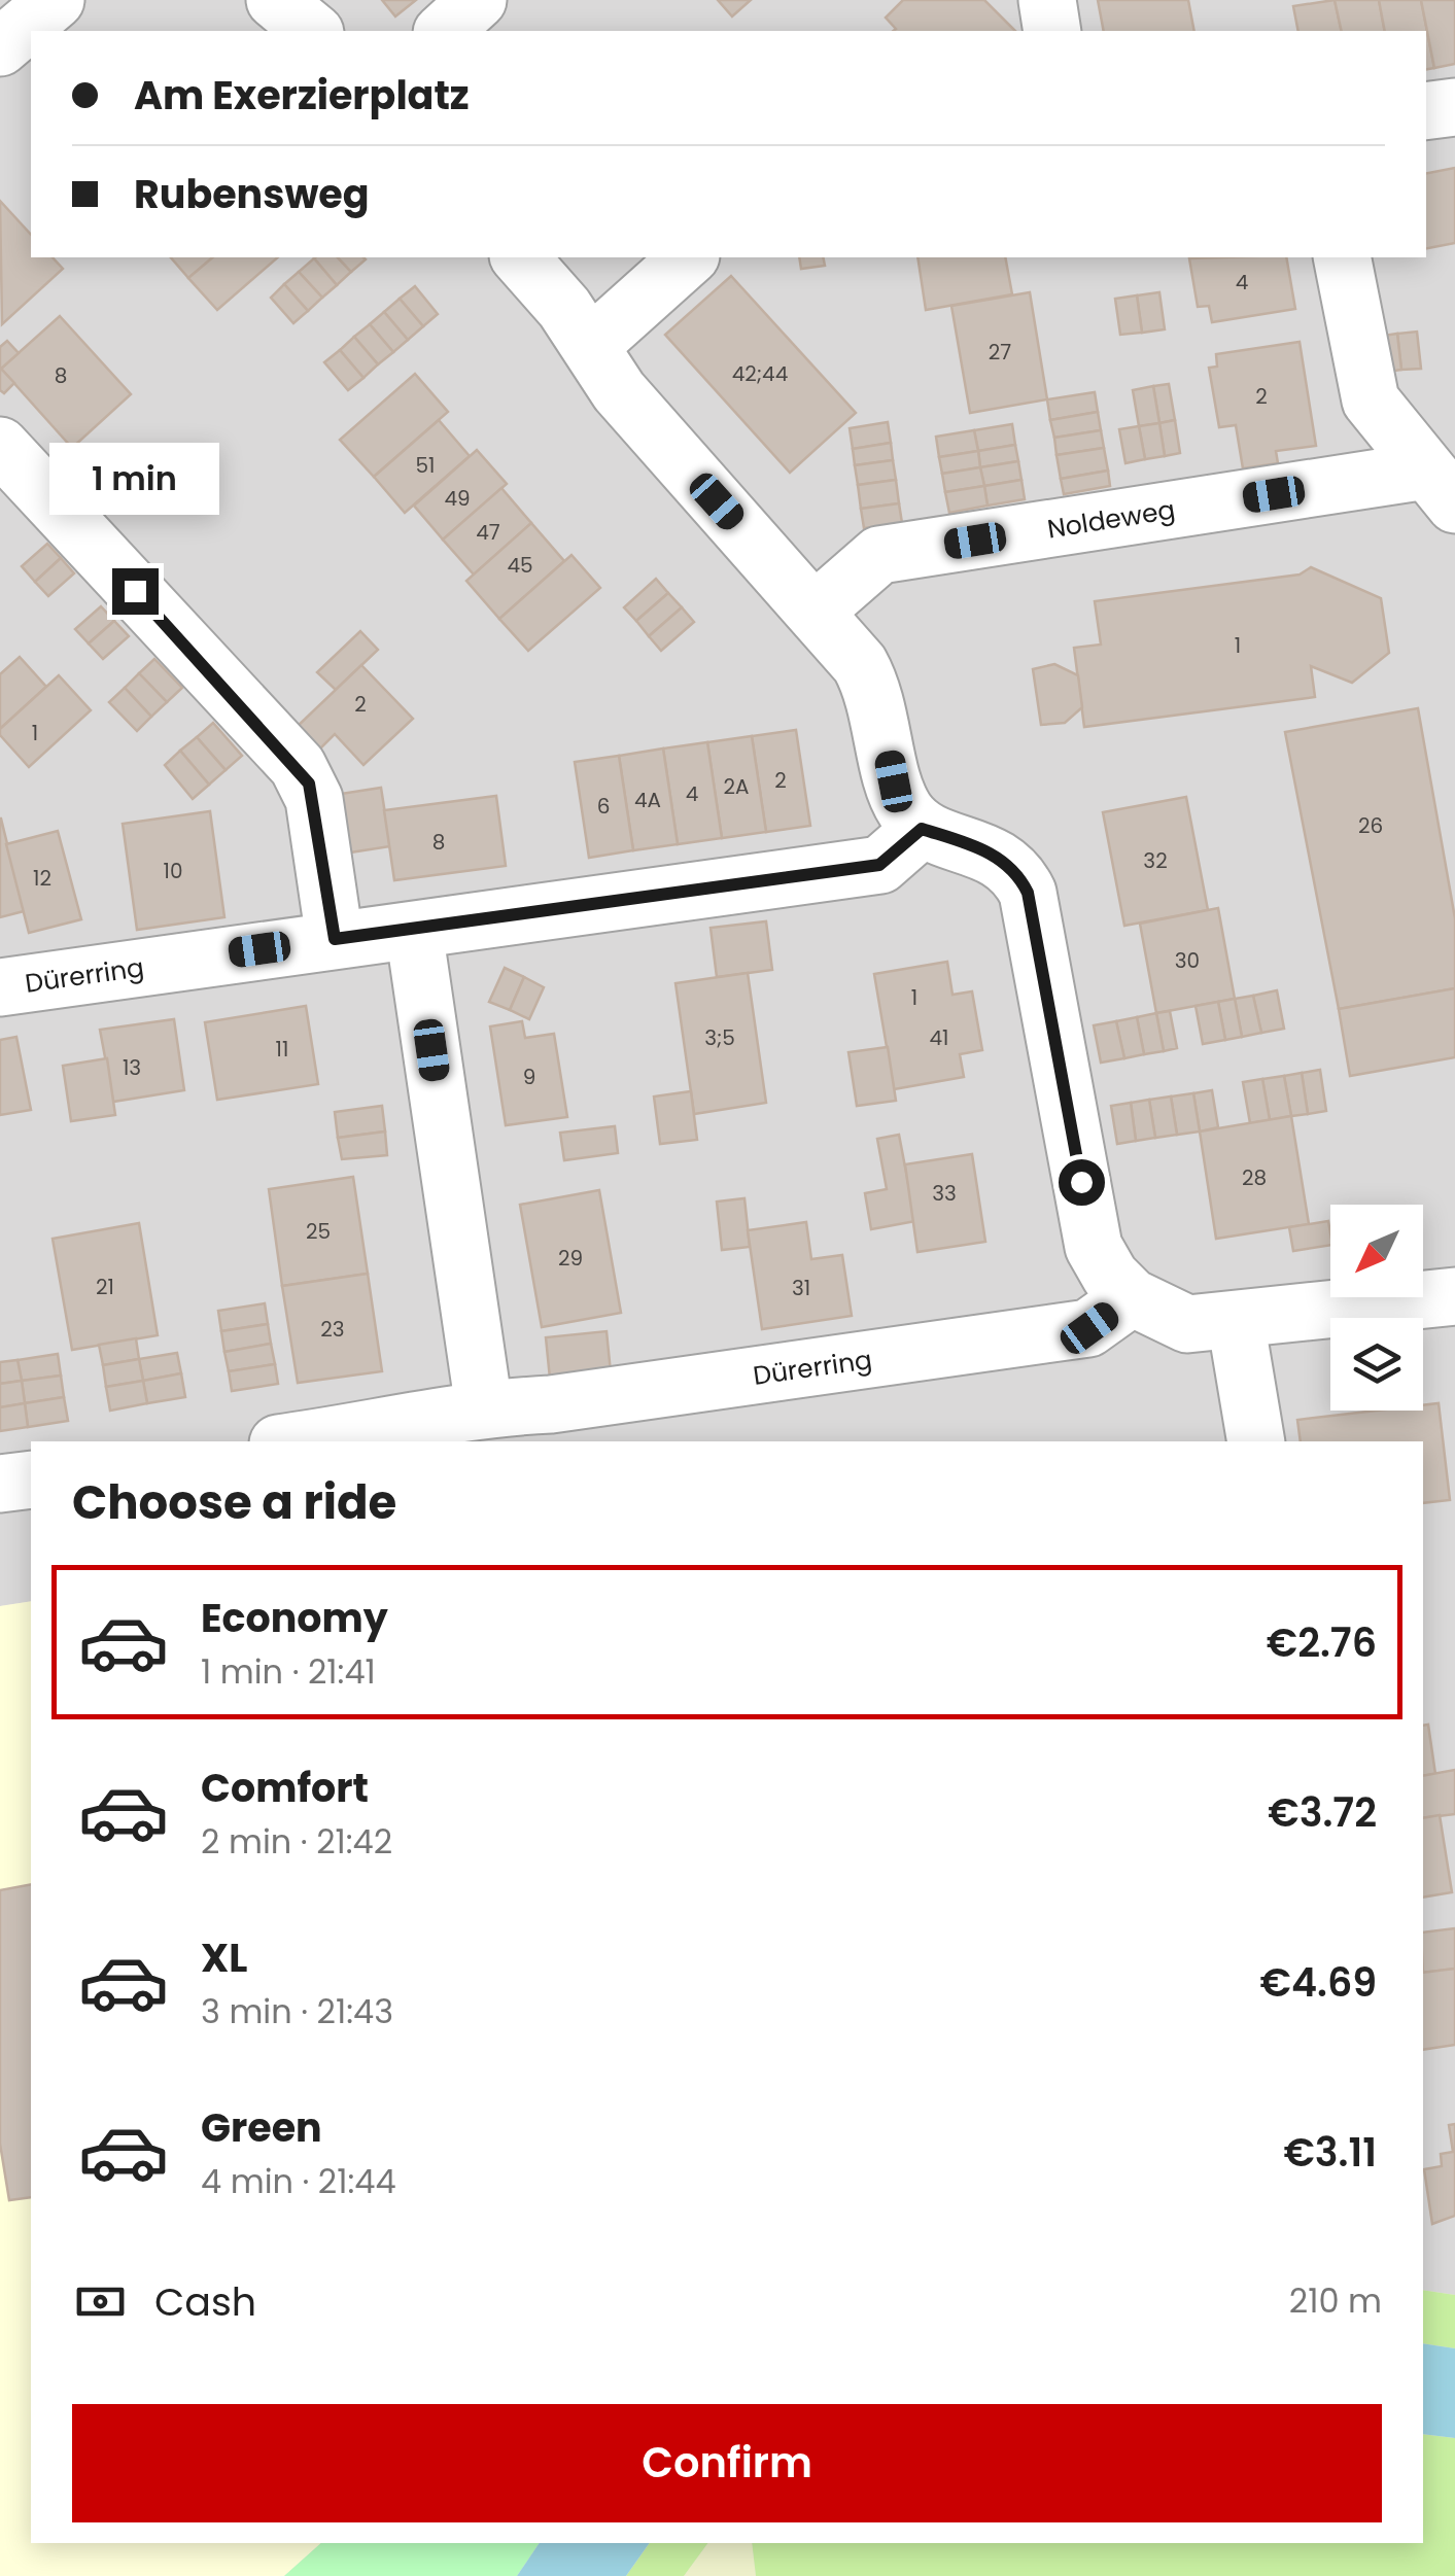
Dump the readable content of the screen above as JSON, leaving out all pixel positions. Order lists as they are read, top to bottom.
{
  "streets": {
    "street": ["Noldeweg", "Dürerring"]
  },
  "house_numbers": [
    "4",
    "27",
    "42;44",
    "8",
    "2",
    "51",
    "49",
    "47",
    "45",
    "1",
    "2",
    "1",
    "2",
    "2A",
    "4",
    "4A",
    "6",
    "26",
    "8",
    "32",
    "10",
    "12",
    "30",
    "1",
    "3;5",
    "41",
    "11",
    "13",
    "9",
    "28",
    "33",
    "25",
    "29",
    "21",
    "31",
    "23"
  ],
  "north": "bottom left",
  "page": {
    "banner": ["Am Exerzierplatz", "Rubensweg"],
    "bubble": "1 min",
    "heading": "Choose a ride",
    "list": [
      {
        "name": "Economy",
        "note": "1 min · 21:41",
        "value": "€2.76"
      },
      {
        "name": "Comfort",
        "note": "2 min · 21:42",
        "value": "€3.72"
      },
      {
        "name": "XL",
        "note": "3 min · 21:43",
        "value": "€4.69"
      },
      {
        "name": "Green",
        "note": "4 min · 21:44",
        "value": "€3.11"
      }
    ],
    "pay": ["Cash", "210 m"],
    "buttons": "Confirm"
  }
}
